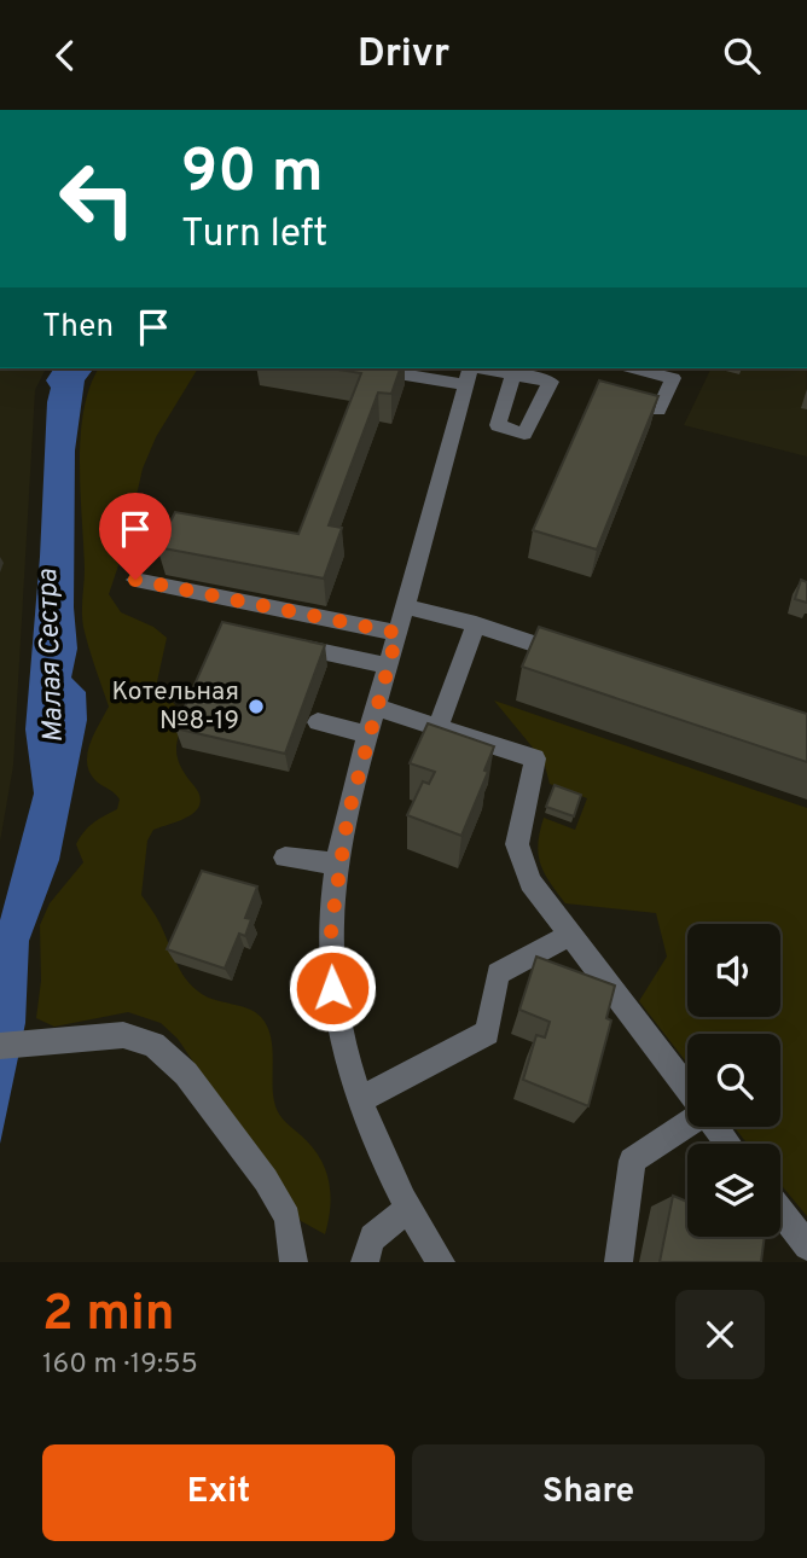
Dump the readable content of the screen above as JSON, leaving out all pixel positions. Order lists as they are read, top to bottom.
{
  "water": ["Малая Сестра"],
  "places": ["Котельная №8-19"],
  "page": {
    "header": "Drivr",
    "turn": ["90 m", "Turn left"],
    "then": "Then",
    "heading": ["2 min", "160 m · 19:55"],
    "buttons": ["Exit", "Share"]
  }
}
